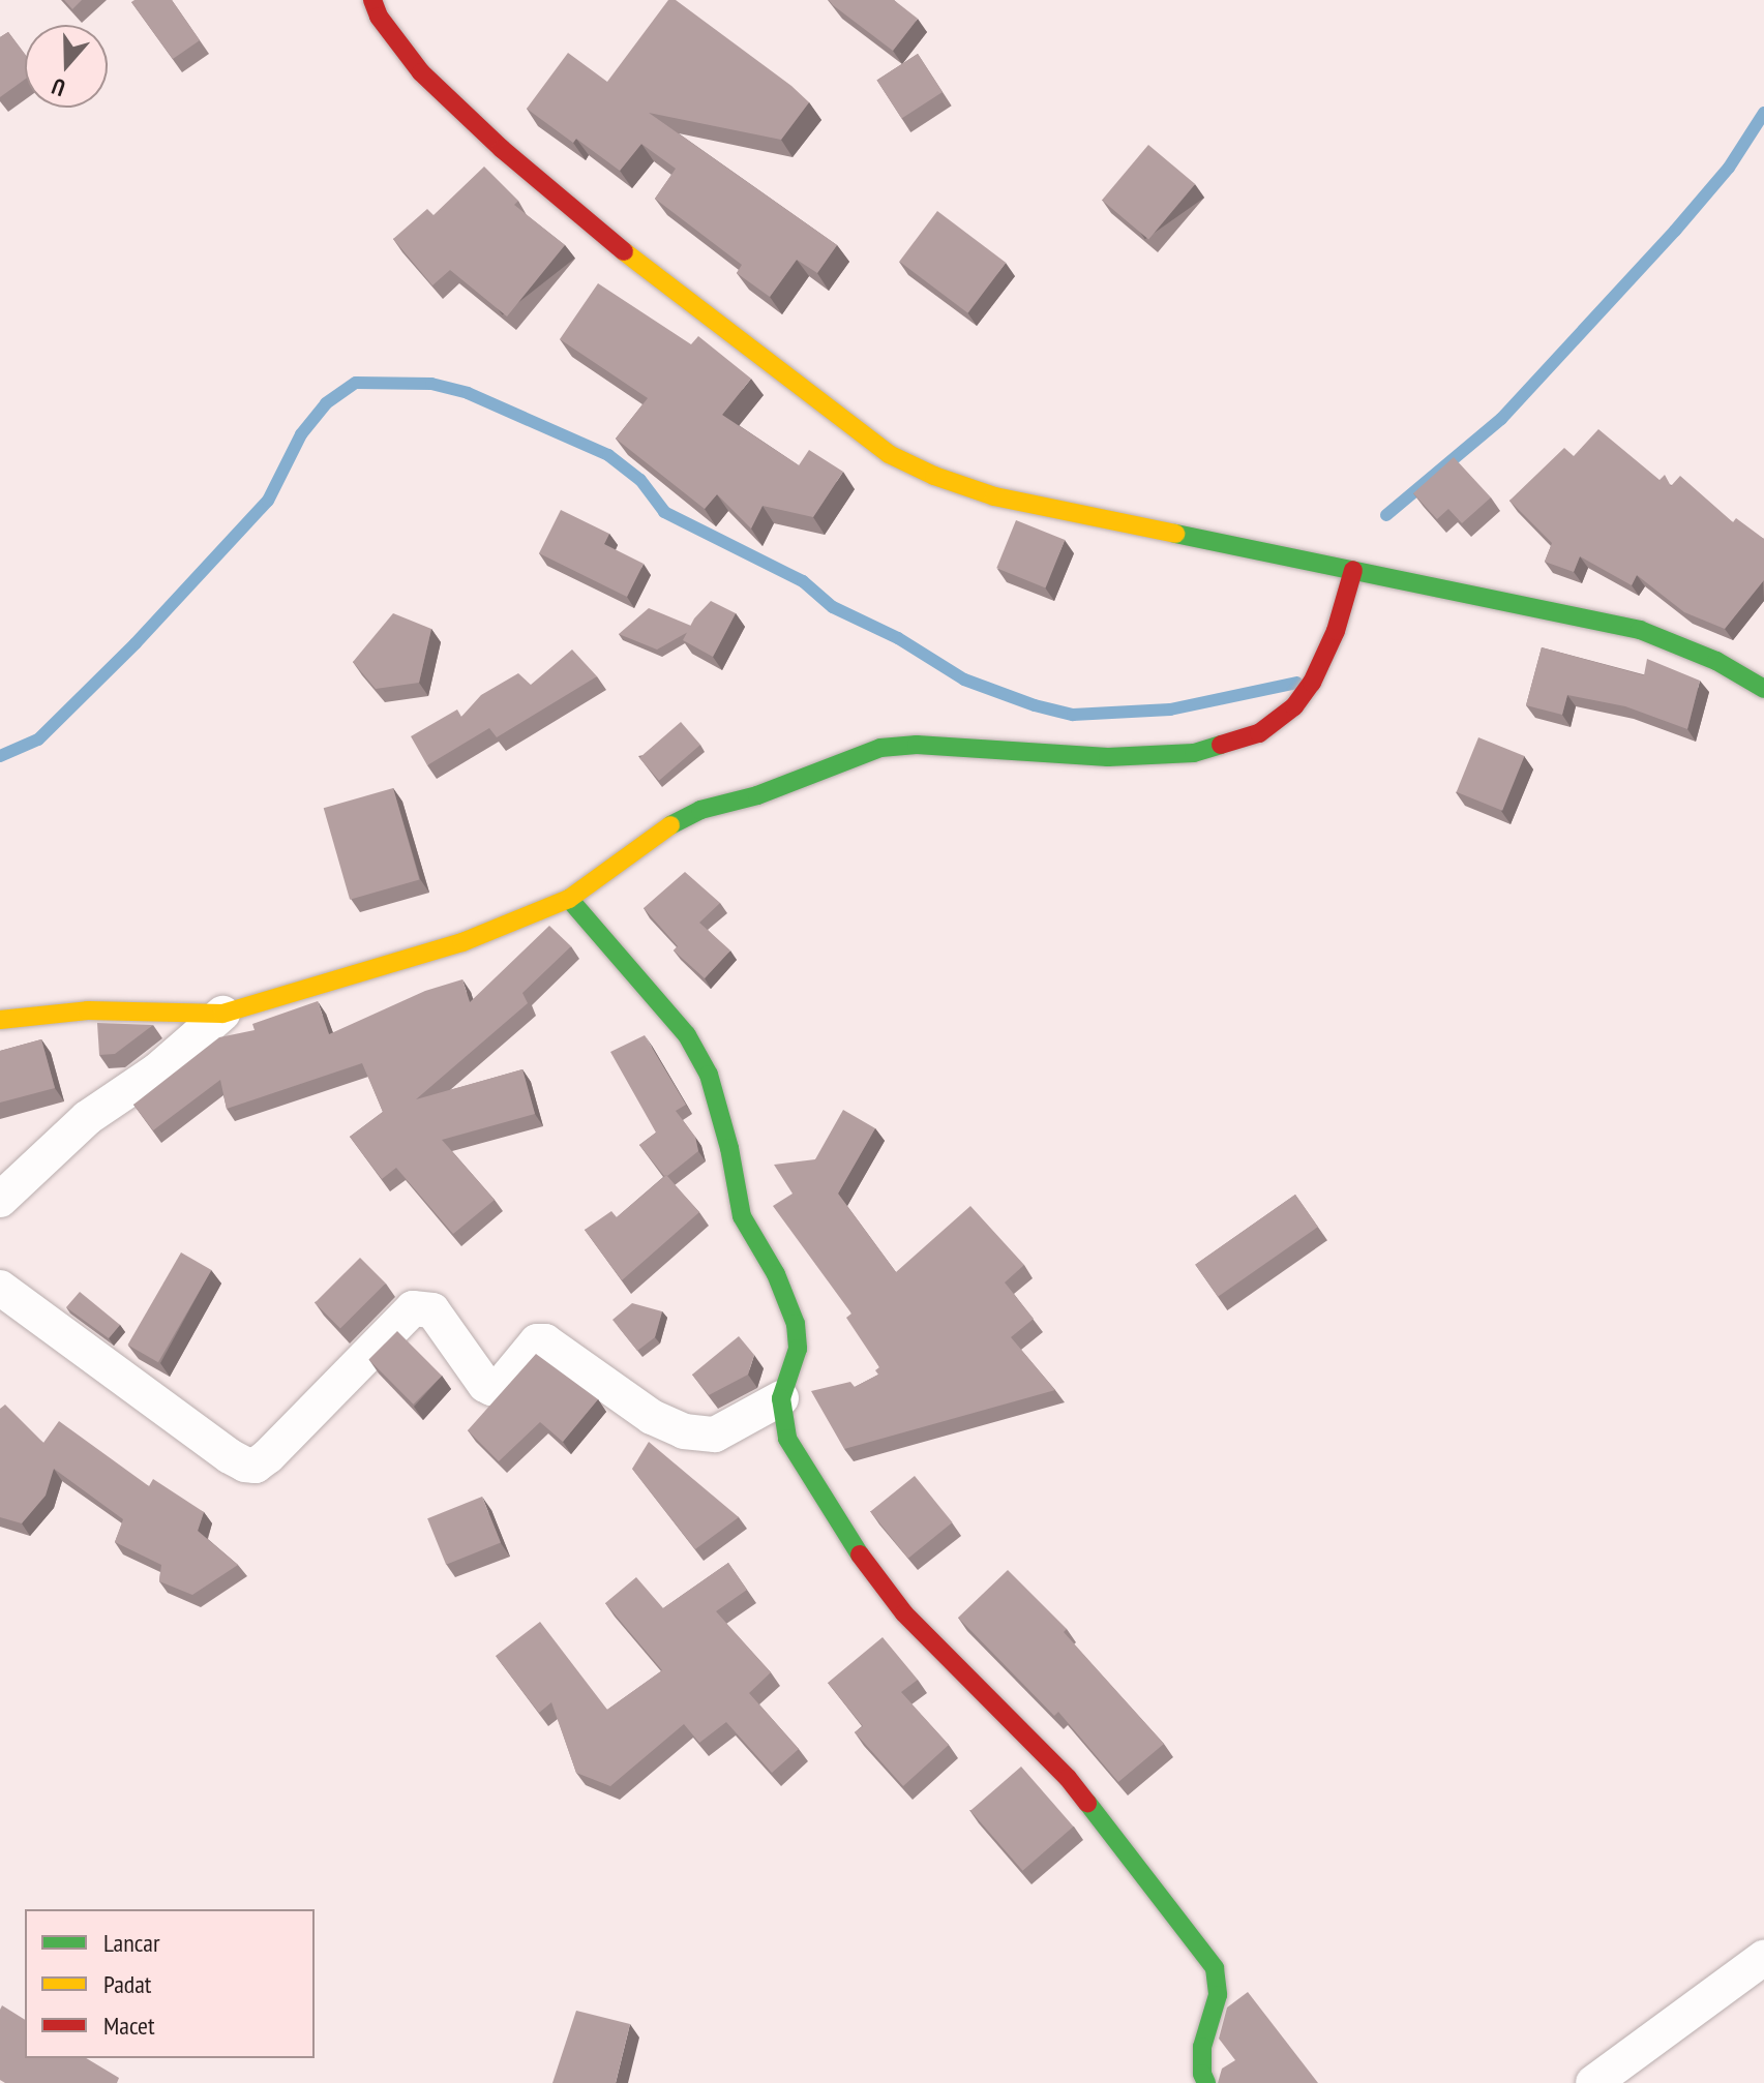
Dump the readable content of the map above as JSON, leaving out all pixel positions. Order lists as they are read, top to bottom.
{
  "legend": ["Lancar", "Padat", "Macet"],
  "north": "bottom"
}
